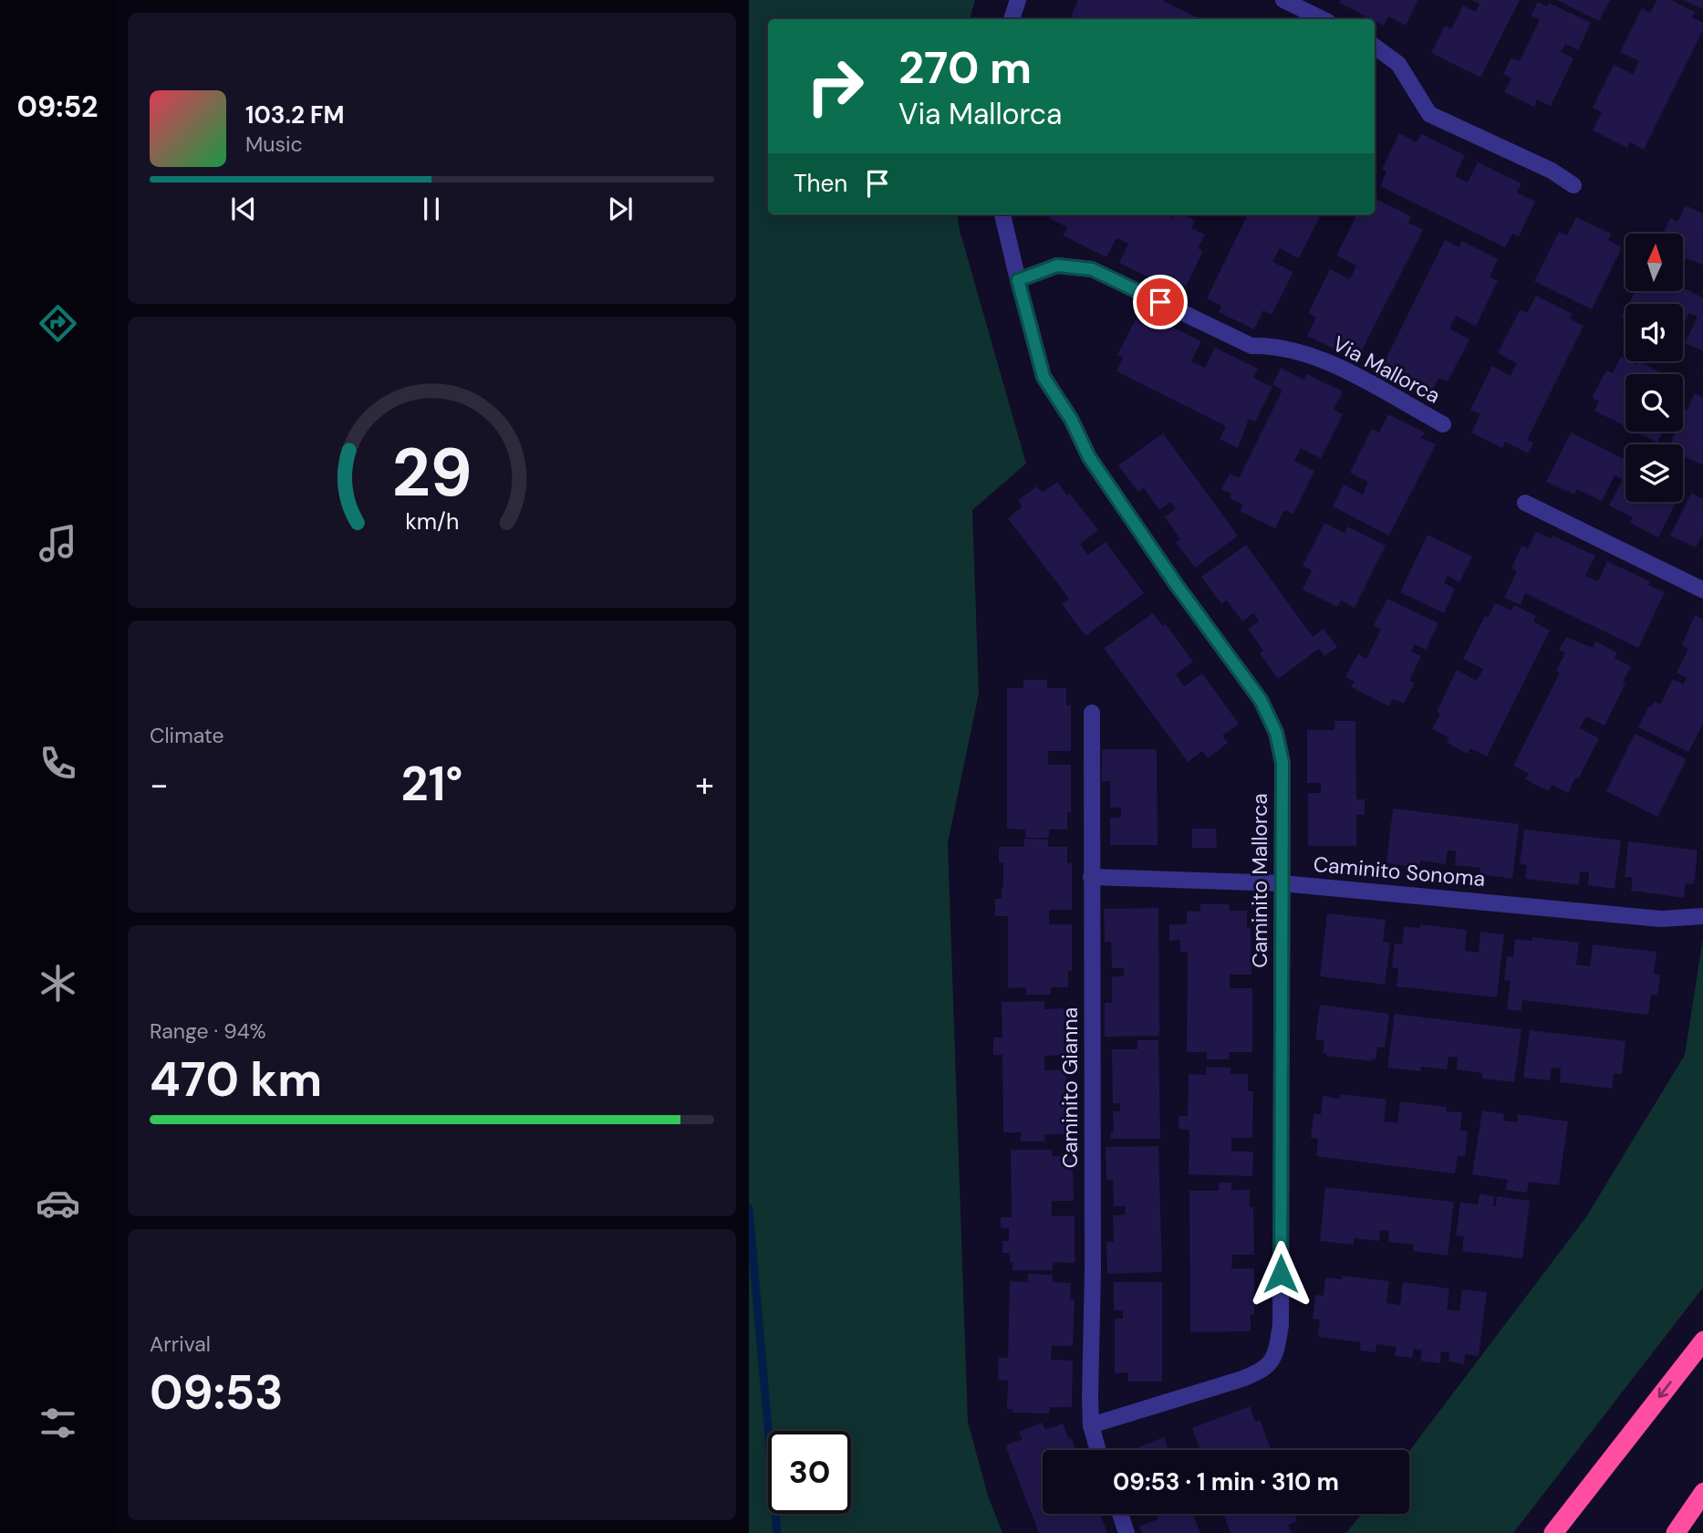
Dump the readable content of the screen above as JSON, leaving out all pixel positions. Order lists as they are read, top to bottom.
{
  "streets": {
    "street": [
      "Via Mallorca",
      "Caminito Sonoma",
      "Caminito Mallorca",
      "Caminito Gianna"
    ]
  },
  "crossings": [
    ["Via Mallorca", "Caminito Mallorca"],
    ["Caminito Sonoma", "Caminito Mallorca"],
    ["Caminito Sonoma", "Caminito Gianna"],
    ["Caminito Mallorca", "Caminito Gianna"]
  ],
  "north": "top",
  "page": {
    "tabs": "09:52",
    "turn": ["270 m", "Via Mallorca"],
    "song": ["103.2 FM", "Music"],
    "then": "Then",
    "tile": [
      "Climate",
      ["Range · 94%", "470 km"],
      ["Arrival", "09:53"]
    ],
    "heat": ["−", "21°", "+"],
    "limit": "30",
    "trip": "09:53 · 1 min · 310 m",
    "gauge": ["29", "km/h"]
  }
}
